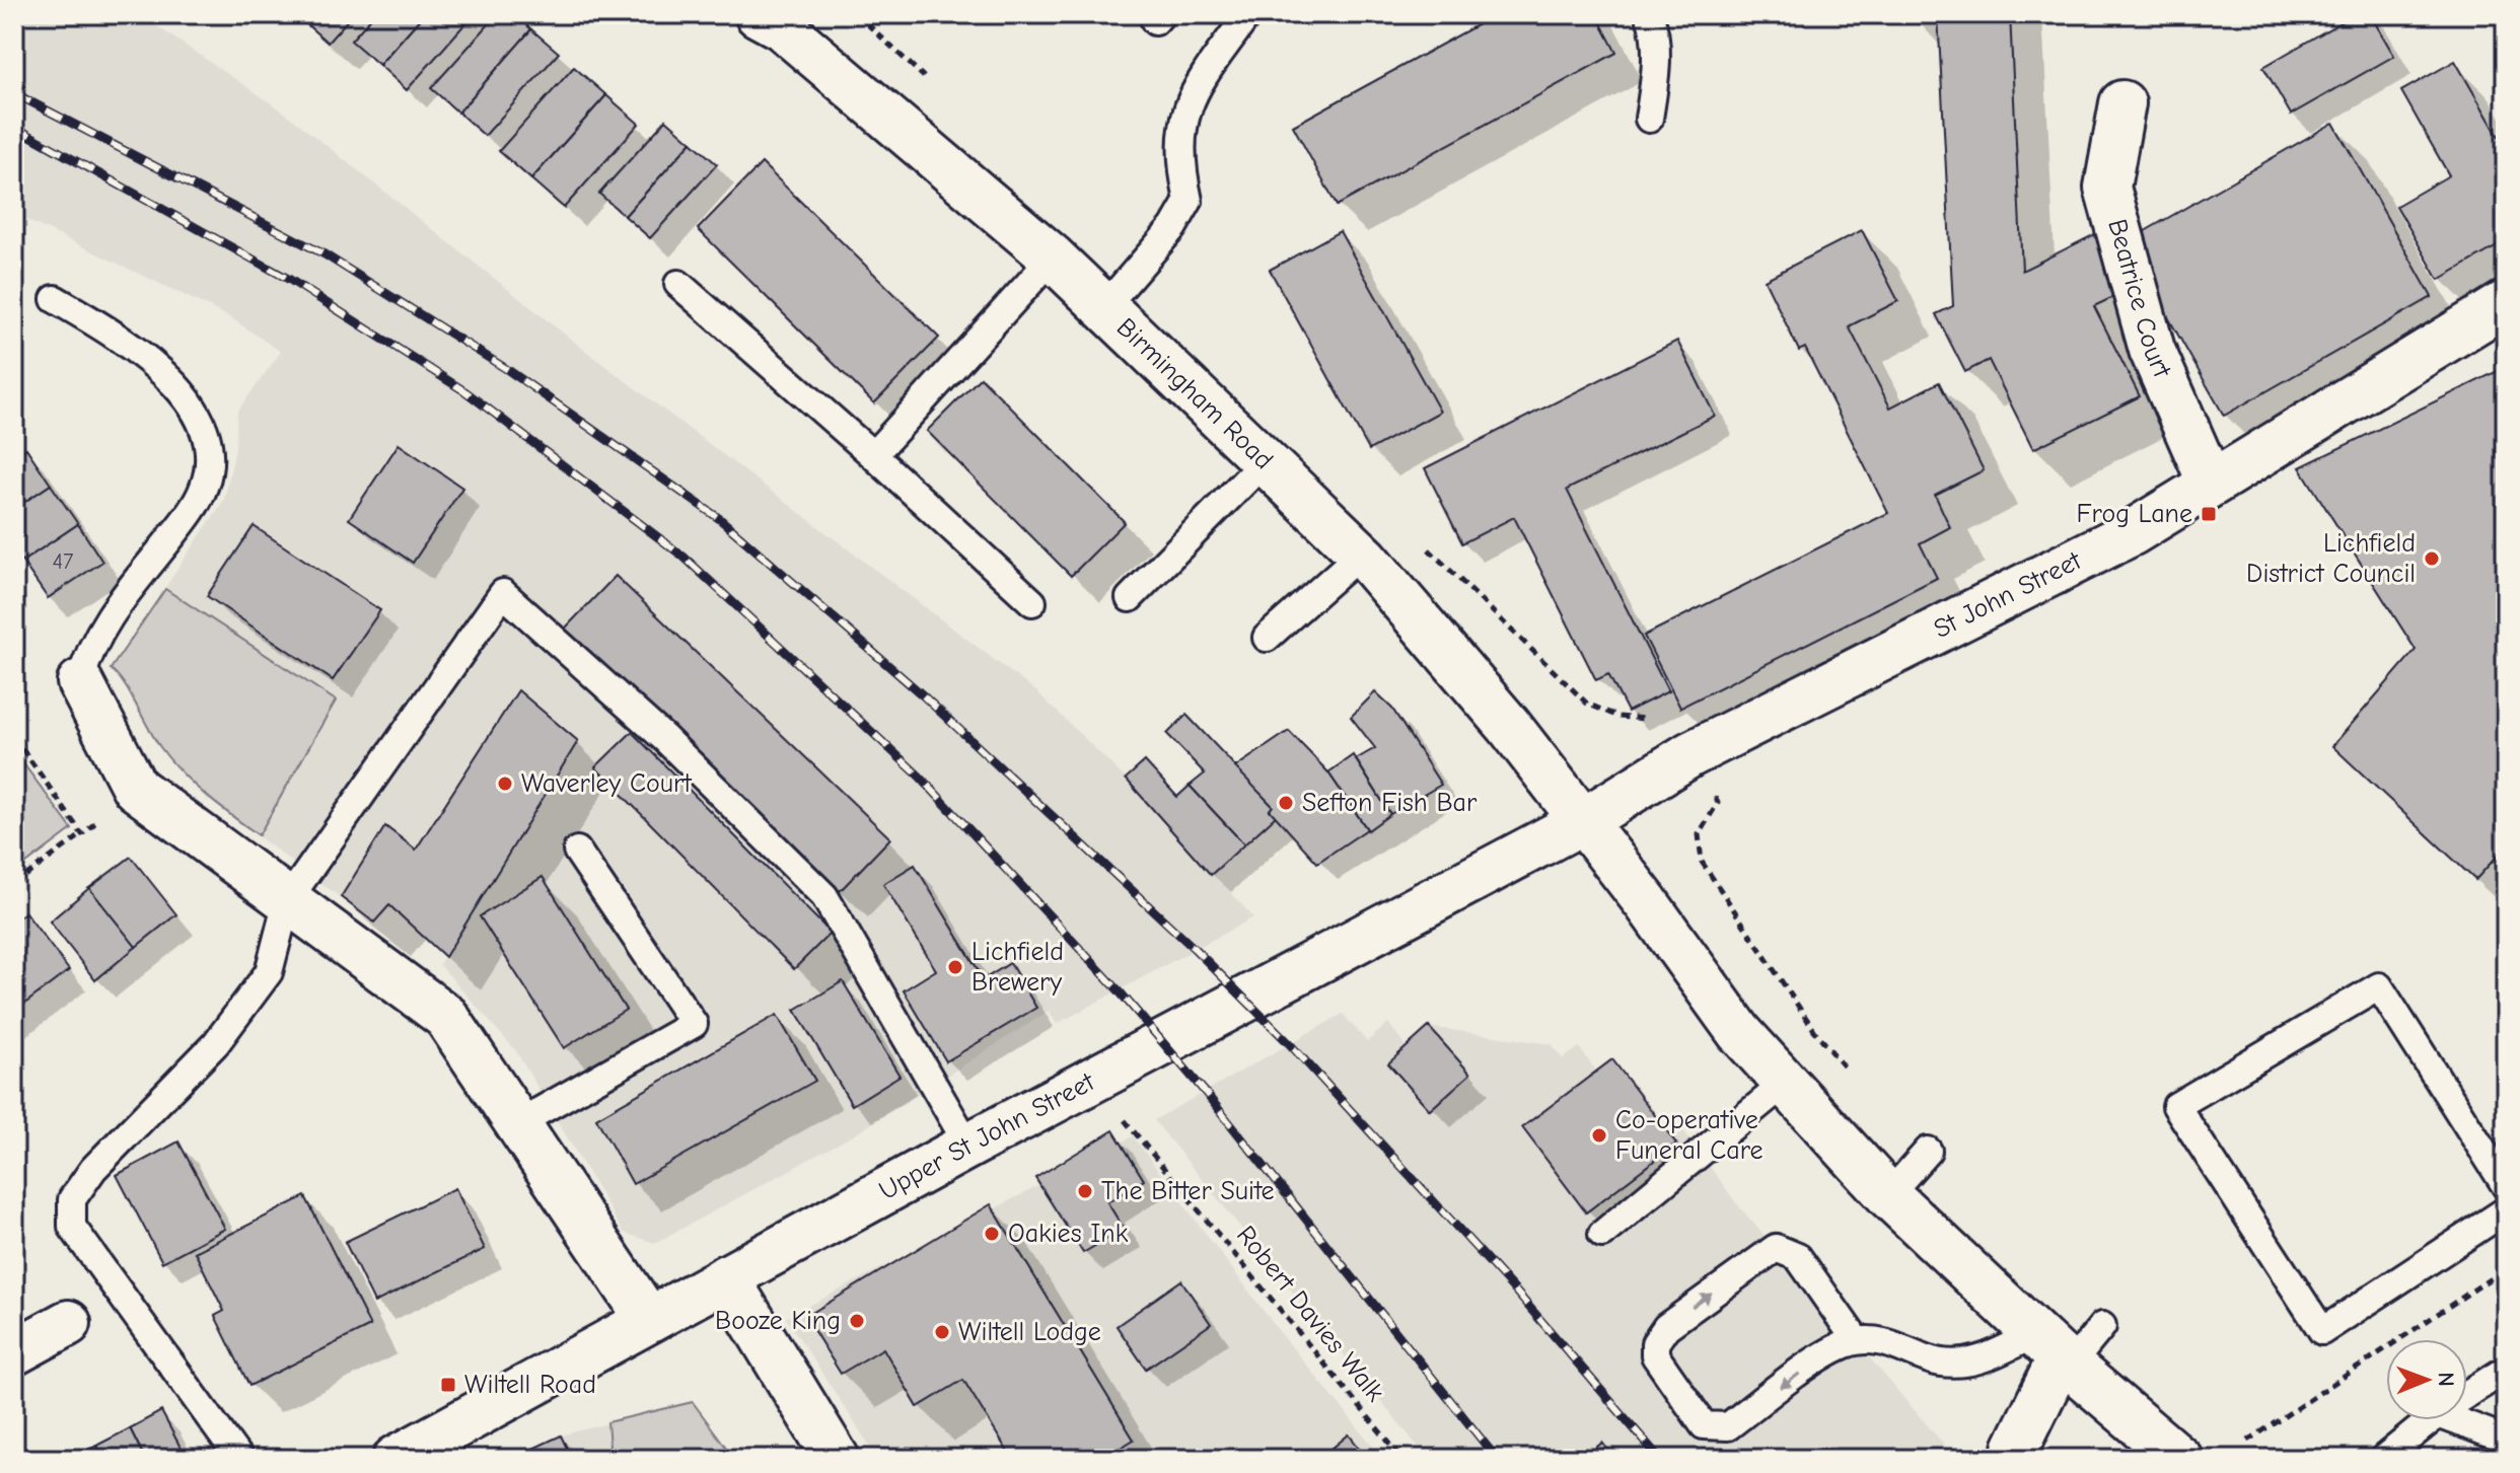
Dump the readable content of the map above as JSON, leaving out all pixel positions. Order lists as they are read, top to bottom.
{
  "streets": {
    "street": [
      "Beatrice Court",
      "Birmingham Road",
      "St John Street",
      "Upper St John Street"
    ],
    "path": ["Robert Davies Walk"]
  },
  "crossings": [
    ["Beatrice Court", "St John Street"],
    ["Birmingham Road", "St John Street"],
    ["Birmingham Road", "Upper St John Street"],
    ["St John Street", "Upper St John Street"],
    ["Upper St John Street", "Robert Davies Walk"]
  ],
  "places": {
    "transit": ["Frog Lane", "Wiltell Road"],
    "other": [
      "Lichfield District Council",
      "Waverley Court",
      "Sefton Fish Bar",
      "Lichfield Brewery",
      "Co-operative Funeral Care",
      "The Bitter Suite",
      "Oakies Ink",
      "Booze King",
      "Wiltell Lodge"
    ]
  },
  "house_numbers": ["47"],
  "north": "right"
}
